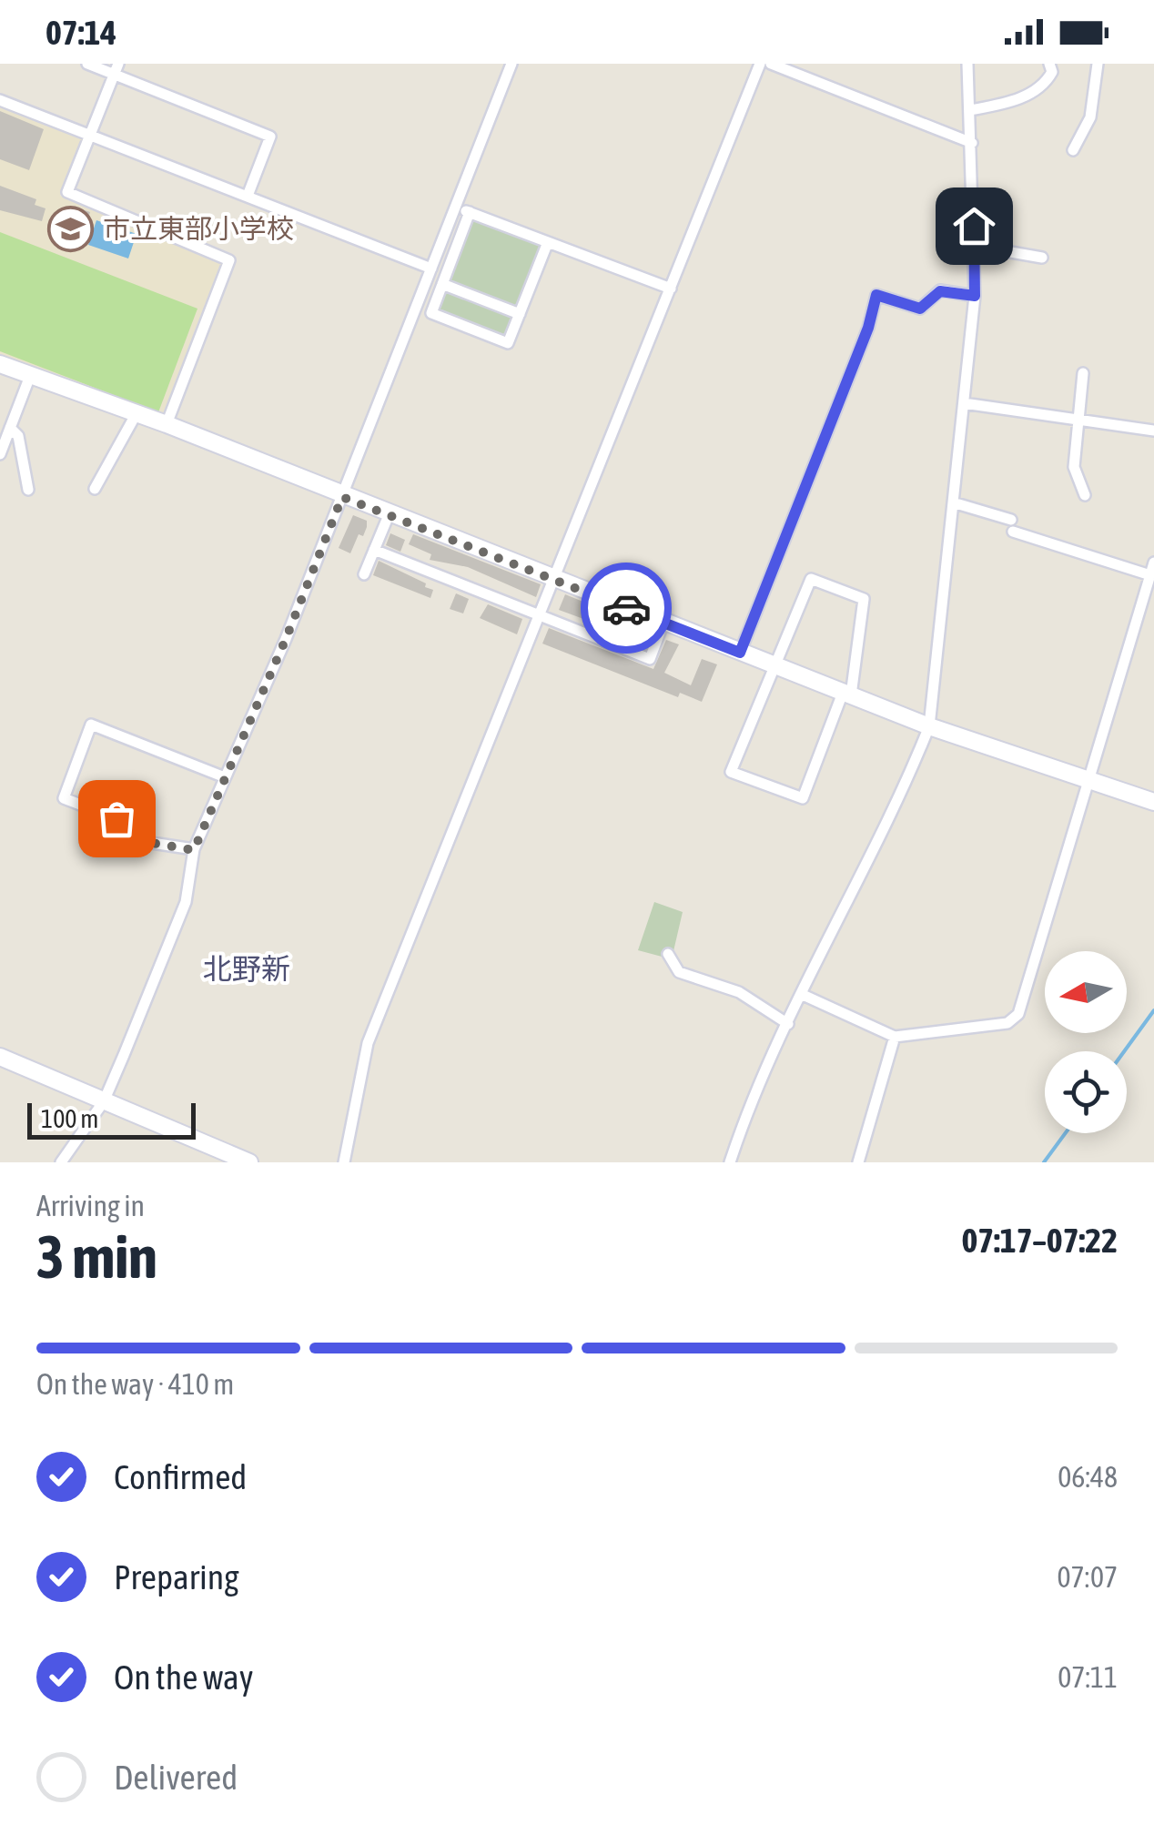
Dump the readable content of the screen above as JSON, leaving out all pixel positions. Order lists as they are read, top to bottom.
{
  "districts": ["北野新"],
  "places": {
    "school or university": ["市立東部小学校"]
  },
  "scale_bar": "100 m",
  "north": "left",
  "page": {
    "status": "07:14",
    "scale": "100 m",
    "heading": ["3 min", "Arriving in", "07:17–07:22"],
    "bar": "On the way · 410 m",
    "list": [
      ["Confirmed", "06:48"],
      ["Preparing", "07:07"],
      ["On the way", "07:11"],
      "Delivered"
    ]
  }
}
